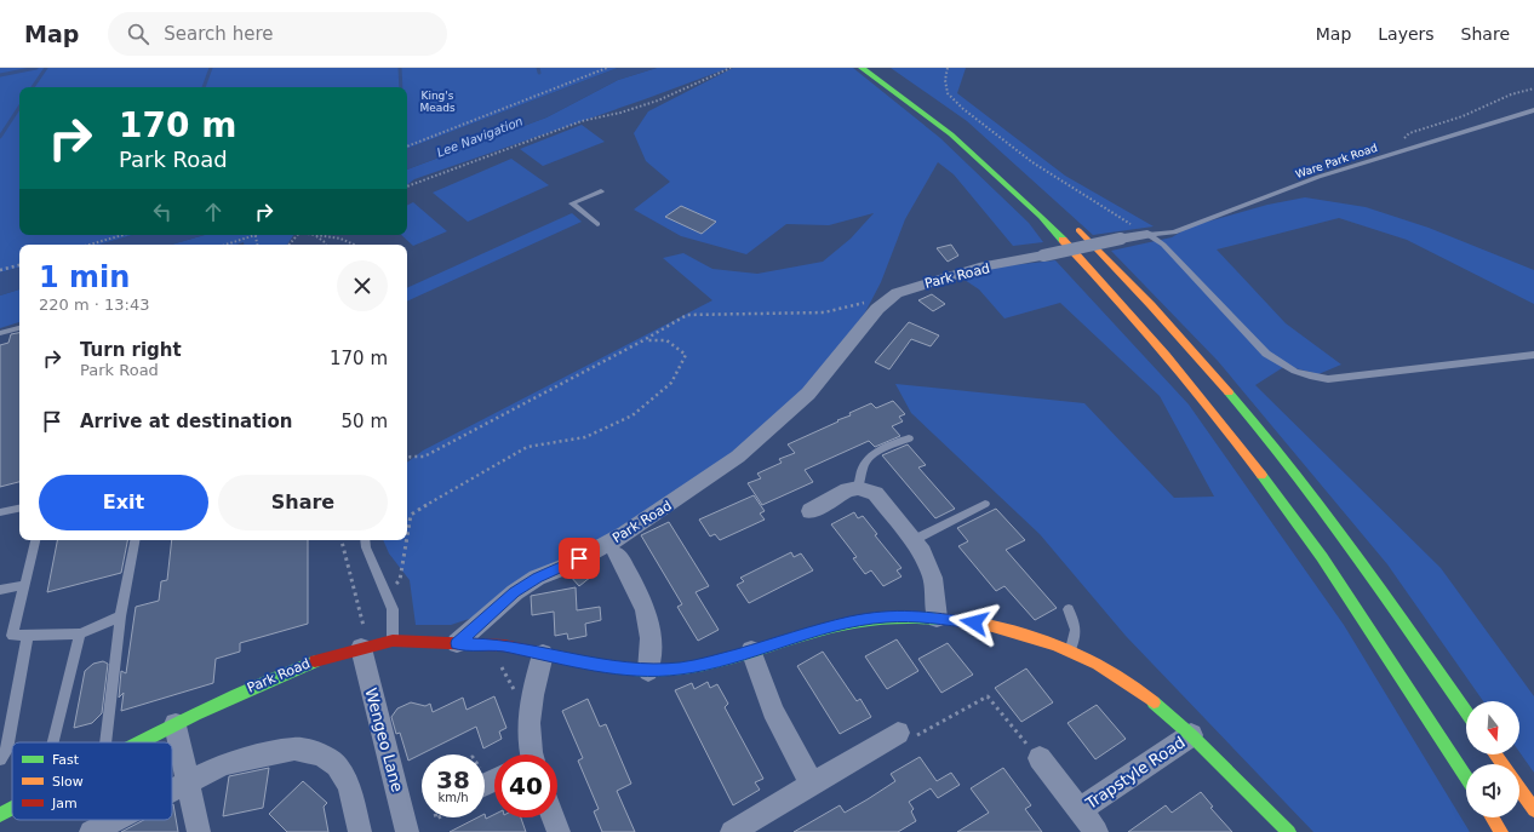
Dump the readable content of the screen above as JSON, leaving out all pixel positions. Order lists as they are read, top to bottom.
{
  "streets": {
    "main road": ["Park Road", "Trapstyle Road"],
    "street": ["Wengeo Lane"],
    "lane": ["Ware Park Road"]
  },
  "crossings": [
    ["Ware Park Road", "Park Road"],
    ["Park Road", "Wengeo Lane"],
    ["Park Road", "Trapstyle Road"]
  ],
  "water": ["Lee Navigation"],
  "parks": ["King's Meads"],
  "legend": ["Fast", "Slow", "Jam"],
  "north": "bottom",
  "page": {
    "header": "Map",
    "search": "Search here",
    "nav": ["Map", "Layers", "Share"],
    "turn": ["170 m", "Park Road"],
    "heading": ["1 min", "220 m · 13:43"],
    "list": [
      {
        "name": "Turn right",
        "note": "Park Road",
        "value": "170 m"
      },
      {
        "name": "Arrive at destination",
        "value": "50 m"
      }
    ],
    "buttons": ["Exit", "Share"],
    "speed": "38 km/h",
    "limit": "40"
  }
}
